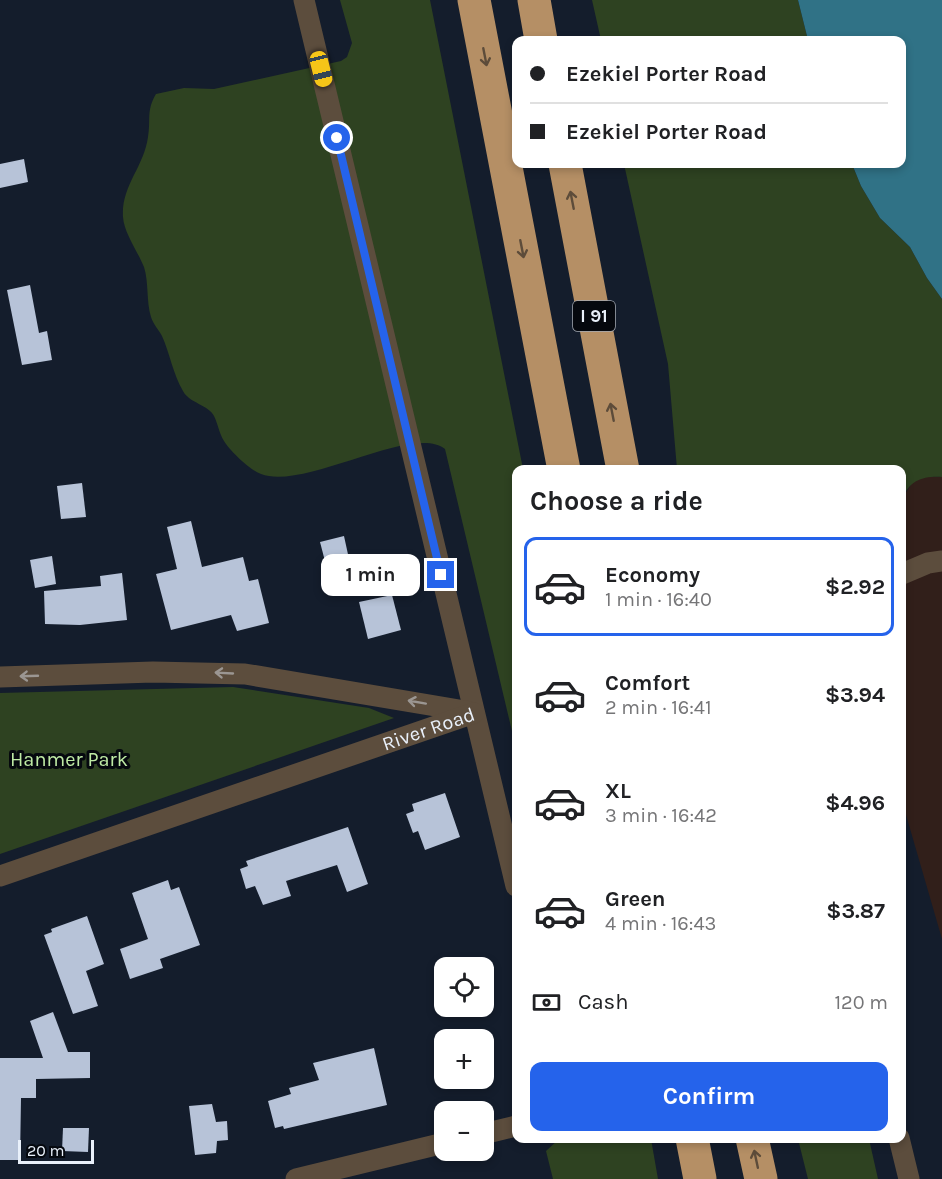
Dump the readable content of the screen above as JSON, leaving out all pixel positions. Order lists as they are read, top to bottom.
{
  "streets": {
    "highway": ["I 91"],
    "street": ["River Road"]
  },
  "parks": ["Hanmer Park"],
  "scale_bar": "20 m",
  "page": {
    "banner": ["Ezekiel Porter Road", "Ezekiel Porter Road"],
    "heading": "Choose a ride",
    "list": [
      {
        "name": "Economy",
        "note": "1 min · 16:40",
        "value": "$2.92"
      },
      {
        "name": "Comfort",
        "note": "2 min · 16:41",
        "value": "$3.94"
      },
      {
        "name": "XL",
        "note": "3 min · 16:42",
        "value": "$4.96"
      },
      {
        "name": "Green",
        "note": "4 min · 16:43",
        "value": "$3.87"
      }
    ],
    "bubble": "1 min",
    "map_buttons": ["+", "−"],
    "pay": ["Cash", "120 m"],
    "buttons": "Confirm",
    "scale": "20 m"
  }
}
